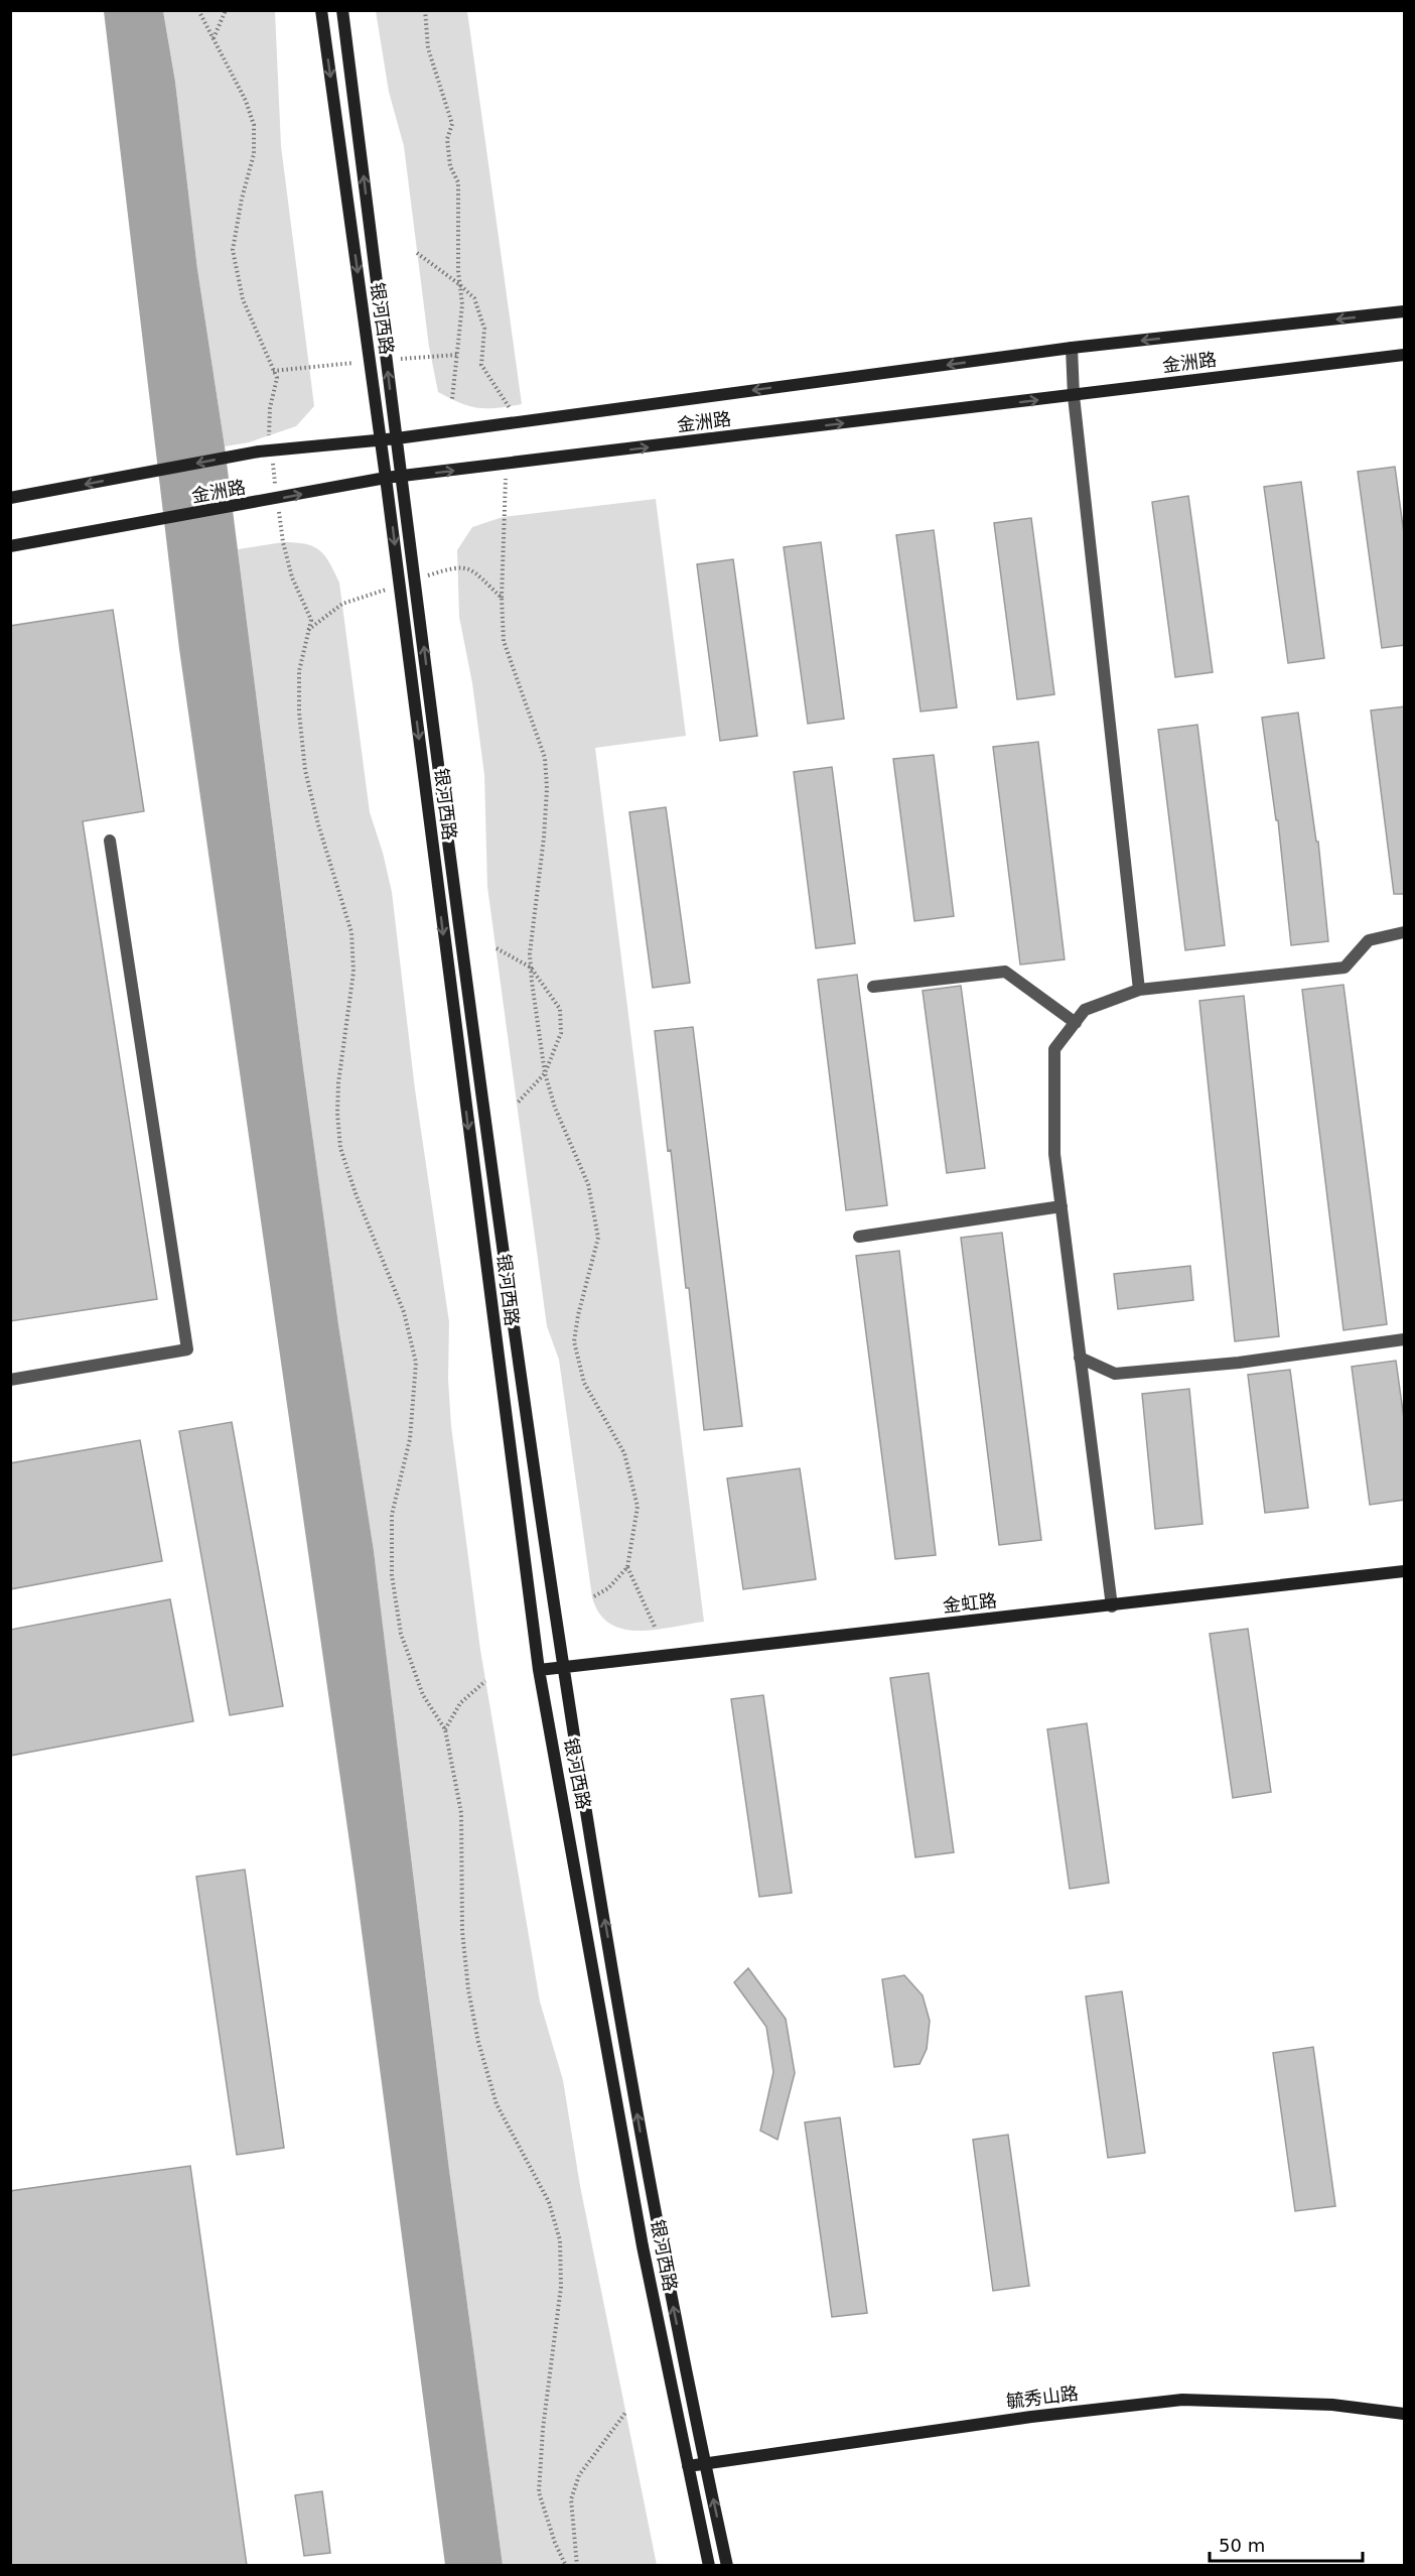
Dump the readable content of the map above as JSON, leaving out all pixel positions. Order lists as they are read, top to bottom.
{
  "streets": {
    "main road": [
      "银河西路",
      "金洲路",
      "金虹路",
      "毓秀山路"
    ]
  },
  "crossings": [
    ["银河西路", "金洲路"],
    ["银河西路", "金虹路"],
    ["银河西路", "毓秀山路"]
  ],
  "scale_bar": "50 m"
}
